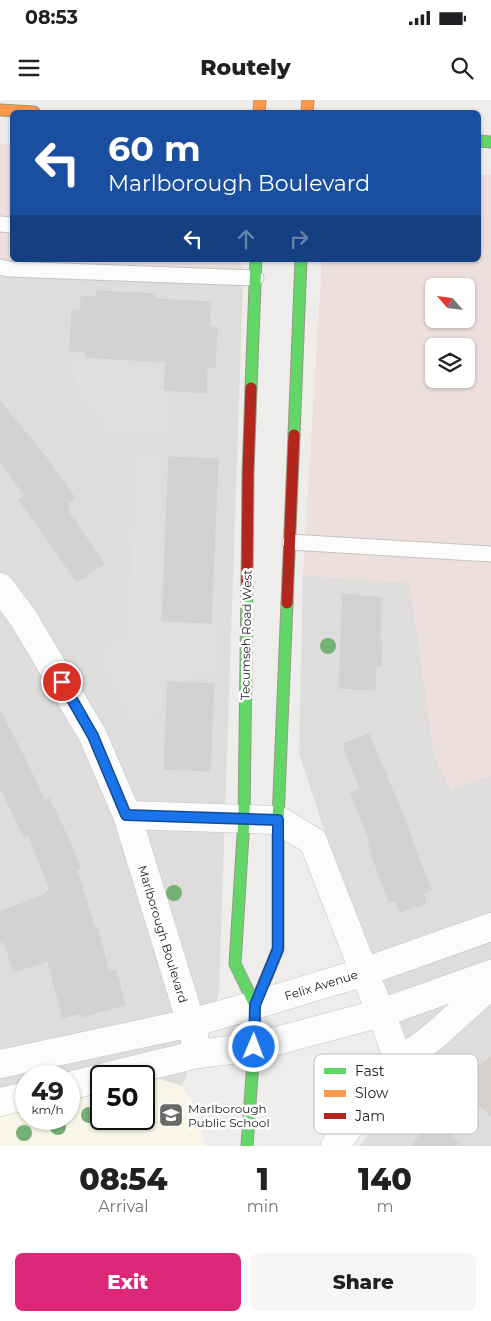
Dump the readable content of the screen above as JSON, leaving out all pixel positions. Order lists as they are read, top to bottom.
{
  "streets": {
    "main road": ["Tecumseh Road West"],
    "street": ["Marlborough Boulevard", "Felix Avenue"]
  },
  "crossings": [
    ["Tecumseh Road West", "Felix Avenue"],
    ["Marlborough Boulevard", "Felix Avenue"]
  ],
  "places": {
    "school or university": ["Marlborough Public School"]
  },
  "legend": ["Fast", "Slow", "Jam"],
  "north": "top left",
  "page": {
    "status": "08:53",
    "header": "Routely",
    "turn": ["60 m", "Marlborough Boulevard"],
    "speed": "49 km/h",
    "limit": "50",
    "eta": [
      "08:54",
      "Arrival",
      "1",
      "min",
      "140",
      "m"
    ],
    "buttons": ["Exit", "Share"]
  }
}
